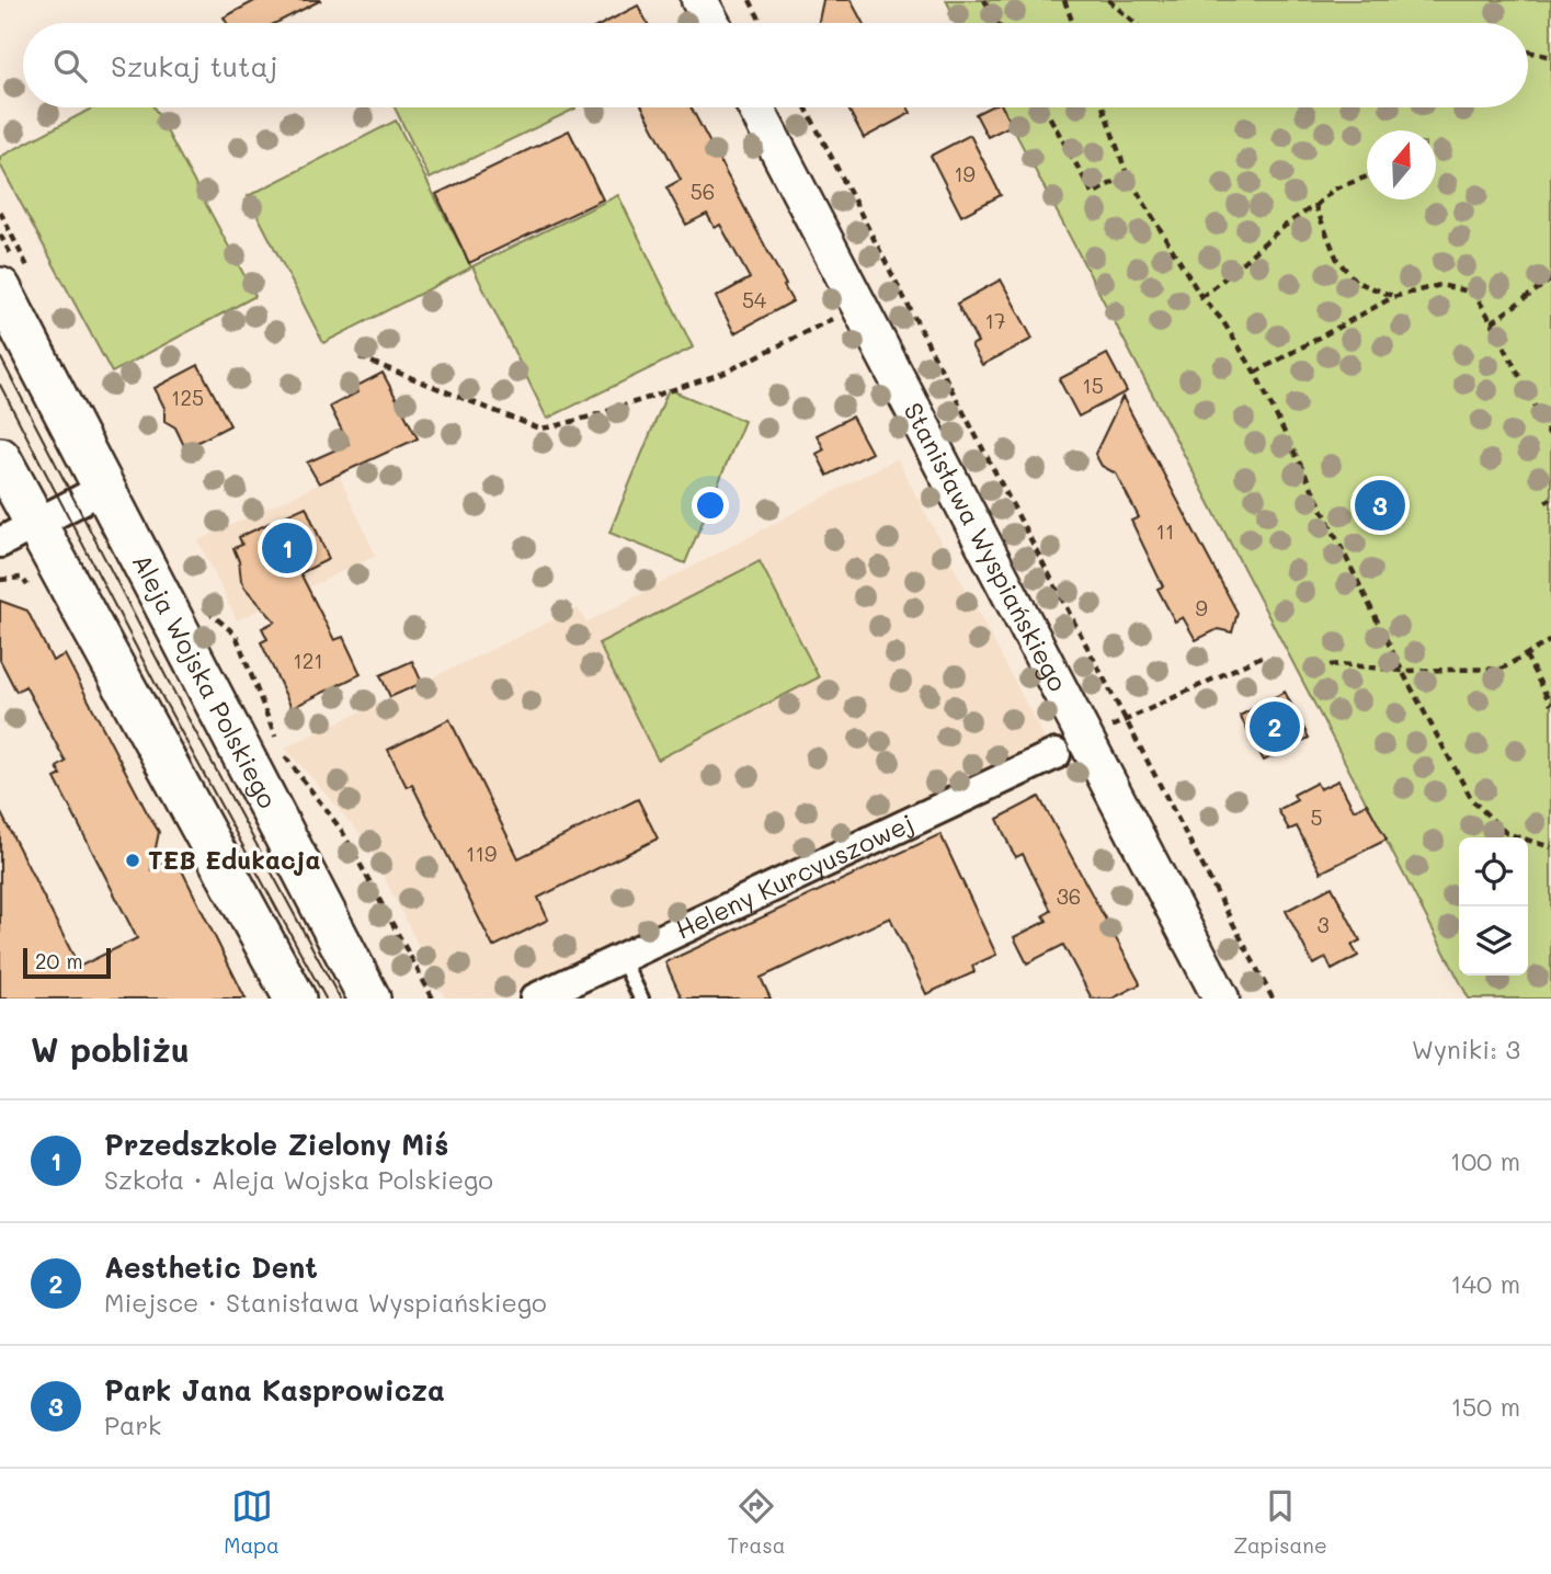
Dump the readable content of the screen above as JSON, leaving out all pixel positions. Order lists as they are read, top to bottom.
{
  "streets": {
    "main road": ["Aleja Wojska Polskiego"],
    "street": ["Stanisława Wyspiańskiego", "Heleny Kurcyuszowej"]
  },
  "places": ["TEB Edukacja"],
  "house_numbers": [
    "19",
    "56",
    "54",
    "17",
    "15",
    "125",
    "11",
    "9",
    "121",
    "5",
    "119",
    "36",
    "3"
  ],
  "scale_bar": "20 m",
  "north": "top",
  "page": {
    "search": "Szukaj tutaj",
    "pins": ["3", "1", "2"],
    "scale": "20 m",
    "heading": ["W pobliżu", "Wyniki: 3"],
    "list": [
      {
        "mark": "1",
        "name": "Przedszkole Zielony Miś",
        "note": "Szkoła · Aleja Wojska Polskiego",
        "value": "100 m"
      },
      {
        "mark": "2",
        "name": "Aesthetic Dent",
        "note": "Miejsce · Stanisława Wyspiańskiego",
        "value": "140 m"
      },
      {
        "mark": "3",
        "name": "Park Jana Kasprowicza",
        "note": "Park",
        "value": "150 m"
      }
    ],
    "nav": ["Mapa", "Trasa", "Zapisane"]
  }
}
